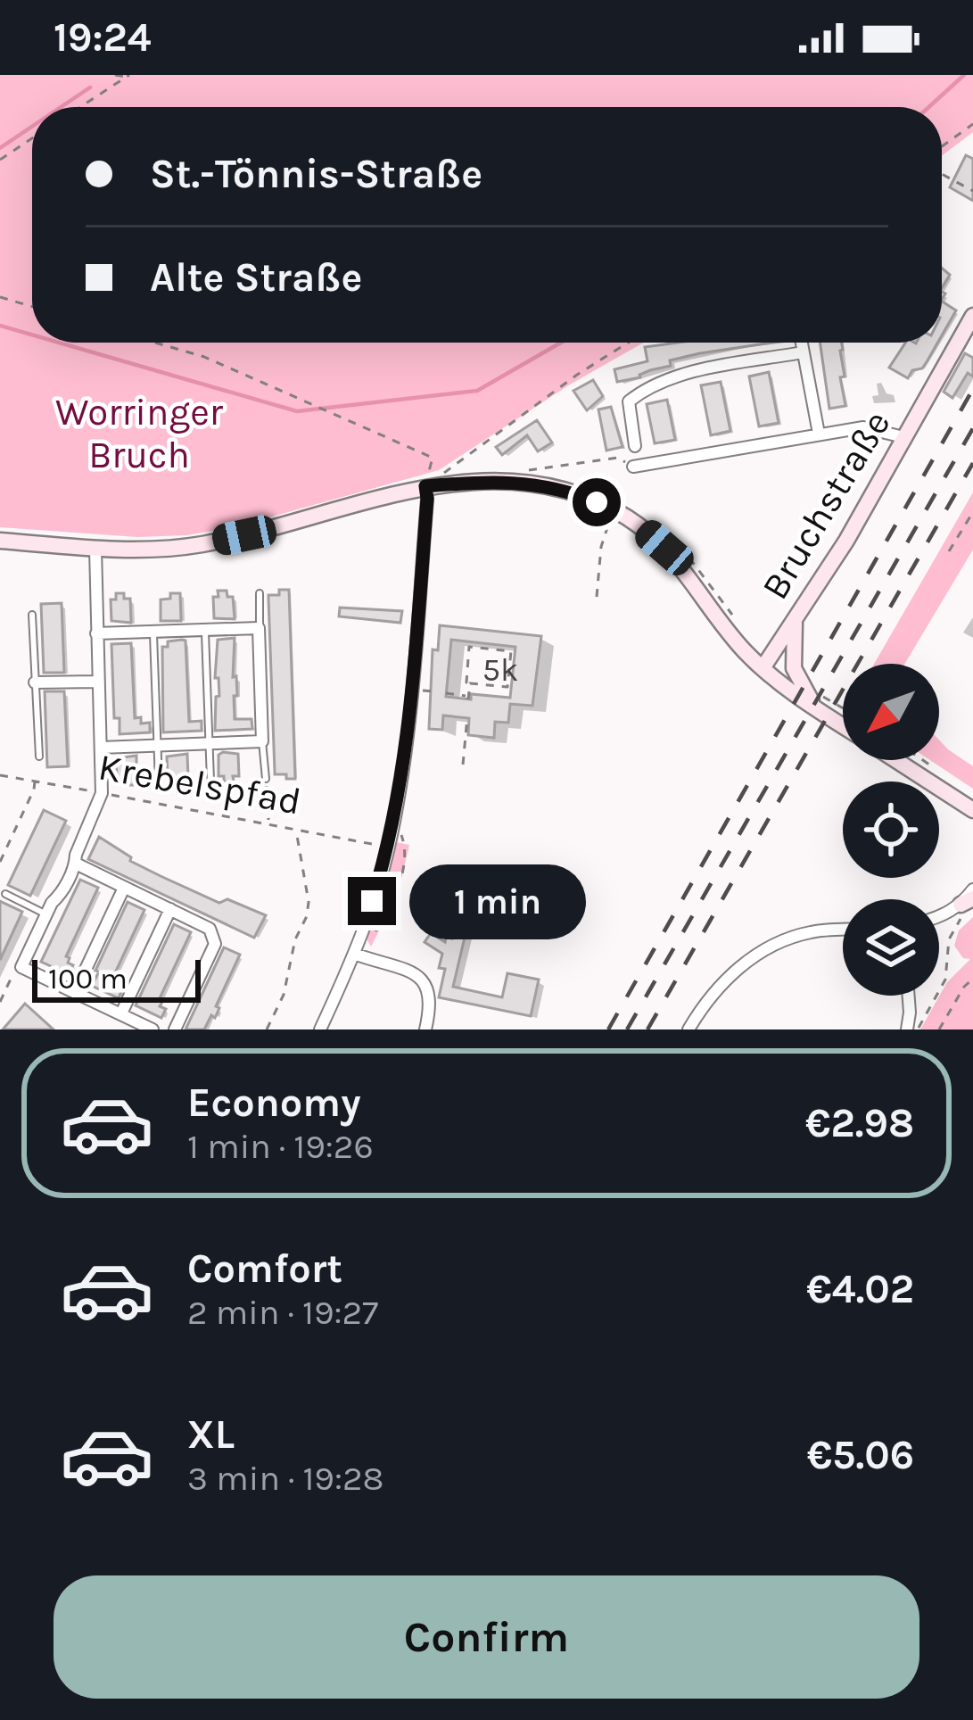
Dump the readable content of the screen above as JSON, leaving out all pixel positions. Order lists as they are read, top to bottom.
{
  "streets": {
    "main road": ["Bruchstraße"],
    "path": ["Krebelspfad"]
  },
  "parks": ["Worringer Bruch"],
  "house_numbers": ["5k"],
  "scale_bar": "100 m",
  "north": "bottom left",
  "page": {
    "status": "19:24",
    "banner": ["St.-Tönnis-Straße", "Alte Straße"],
    "bubble": "1 min",
    "scale": "100 m",
    "list": [
      {
        "name": "Economy",
        "note": "1 min · 19:26",
        "value": "€2.98"
      },
      {
        "name": "Comfort",
        "note": "2 min · 19:27",
        "value": "€4.02"
      },
      {
        "name": "XL",
        "note": "3 min · 19:28",
        "value": "€5.06"
      }
    ],
    "buttons": "Confirm"
  }
}
